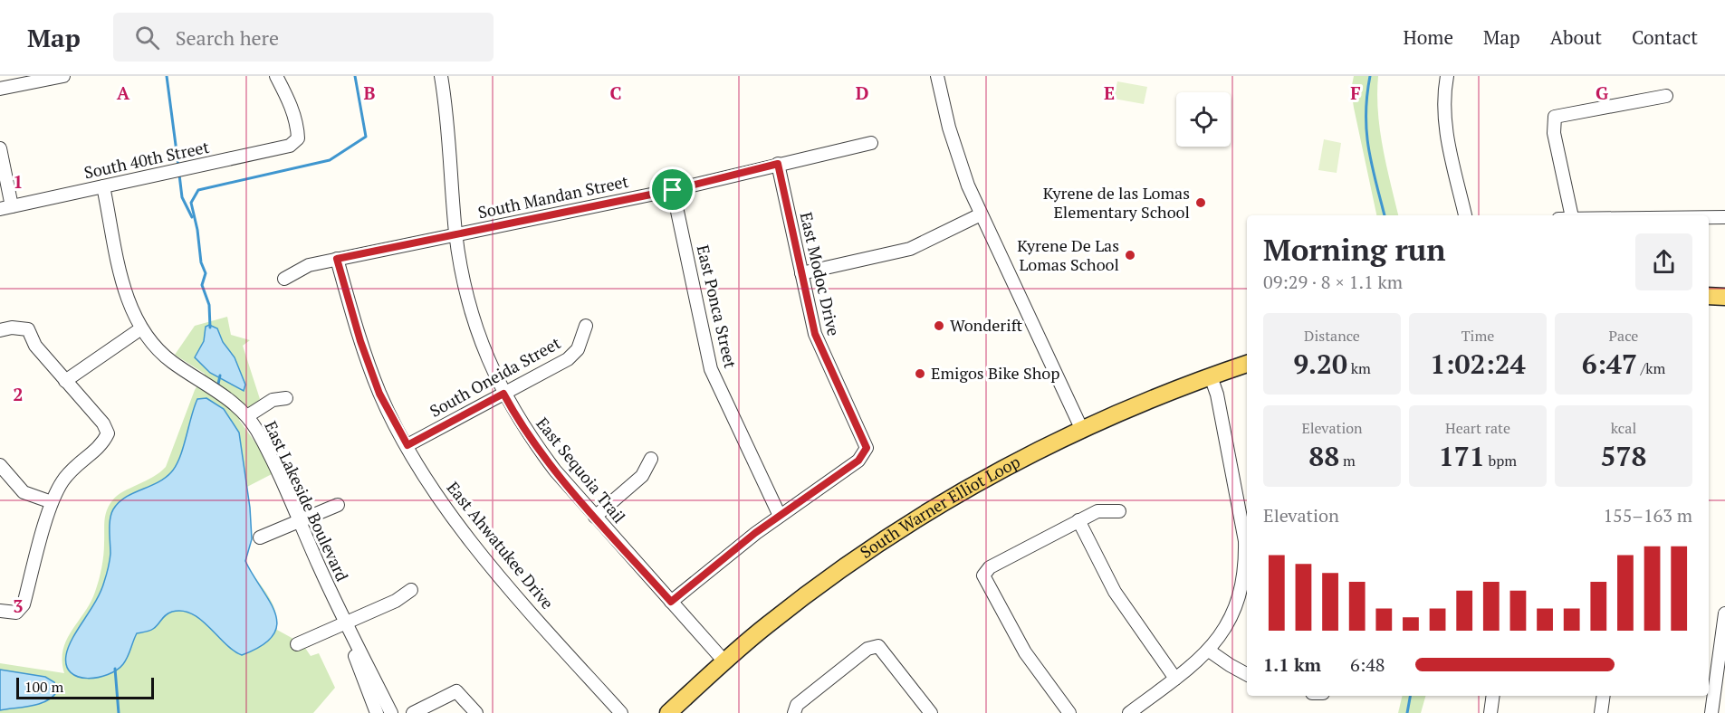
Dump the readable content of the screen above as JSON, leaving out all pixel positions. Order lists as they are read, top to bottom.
{
  "streets": {
    "main road": ["South Warner Elliot Loop"],
    "street": [
      "South 40th Street",
      "South Mandan Street",
      "East Modoc Drive",
      "East Ponca Street",
      "South Oneida Street",
      "East Sequoia Trail",
      "East Lakeside Boulevard",
      "East Ahwatukee Drive"
    ]
  },
  "crossings": [
    ["South 40th Street", "East Lakeside Boulevard"],
    ["South Mandan Street", "East Modoc Drive"],
    ["South Mandan Street", "East Ponca Street"],
    ["South Mandan Street", "East Sequoia Trail"],
    ["South Mandan Street", "East Ahwatukee Drive"],
    ["East Modoc Drive", "East Ponca Street"],
    ["South Oneida Street", "East Sequoia Trail"],
    ["South Oneida Street", "East Ahwatukee Drive"],
    ["East Sequoia Trail", "South Warner Elliot Loop"]
  ],
  "places": [
    "Kyrene de las Lomas Elementary School",
    "Kyrene De Las Lomas School",
    "Wonderift",
    "Emigos Bike Shop"
  ],
  "scale_bar": "100 m",
  "page": {
    "header": "Map",
    "search": "Search here",
    "nav": [
      "Home",
      "Map",
      "About",
      "Contact"
    ],
    "heading": ["Morning run", "09:29 · 8 × 1.1 km"],
    "stats": [
      ["Distance", "9.20 km"],
      ["Time", "1:02:24"],
      ["Pace", "6:47 /km"],
      ["Elevation", "88 m"],
      ["Heart rate", "171 bpm"],
      ["kcal", "578"]
    ],
    "chart": ["Elevation", "155–163 m"],
    "list": [
      {
        "name": "1.1 km",
        "note": "6:48"
      }
    ],
    "scale": "100 m"
  },
  "grid": {
    "columns": [
      "A",
      "B",
      "C",
      "D",
      "E",
      "F",
      "G"
    ],
    "rows": ["1", "2", "3"]
  }
}
